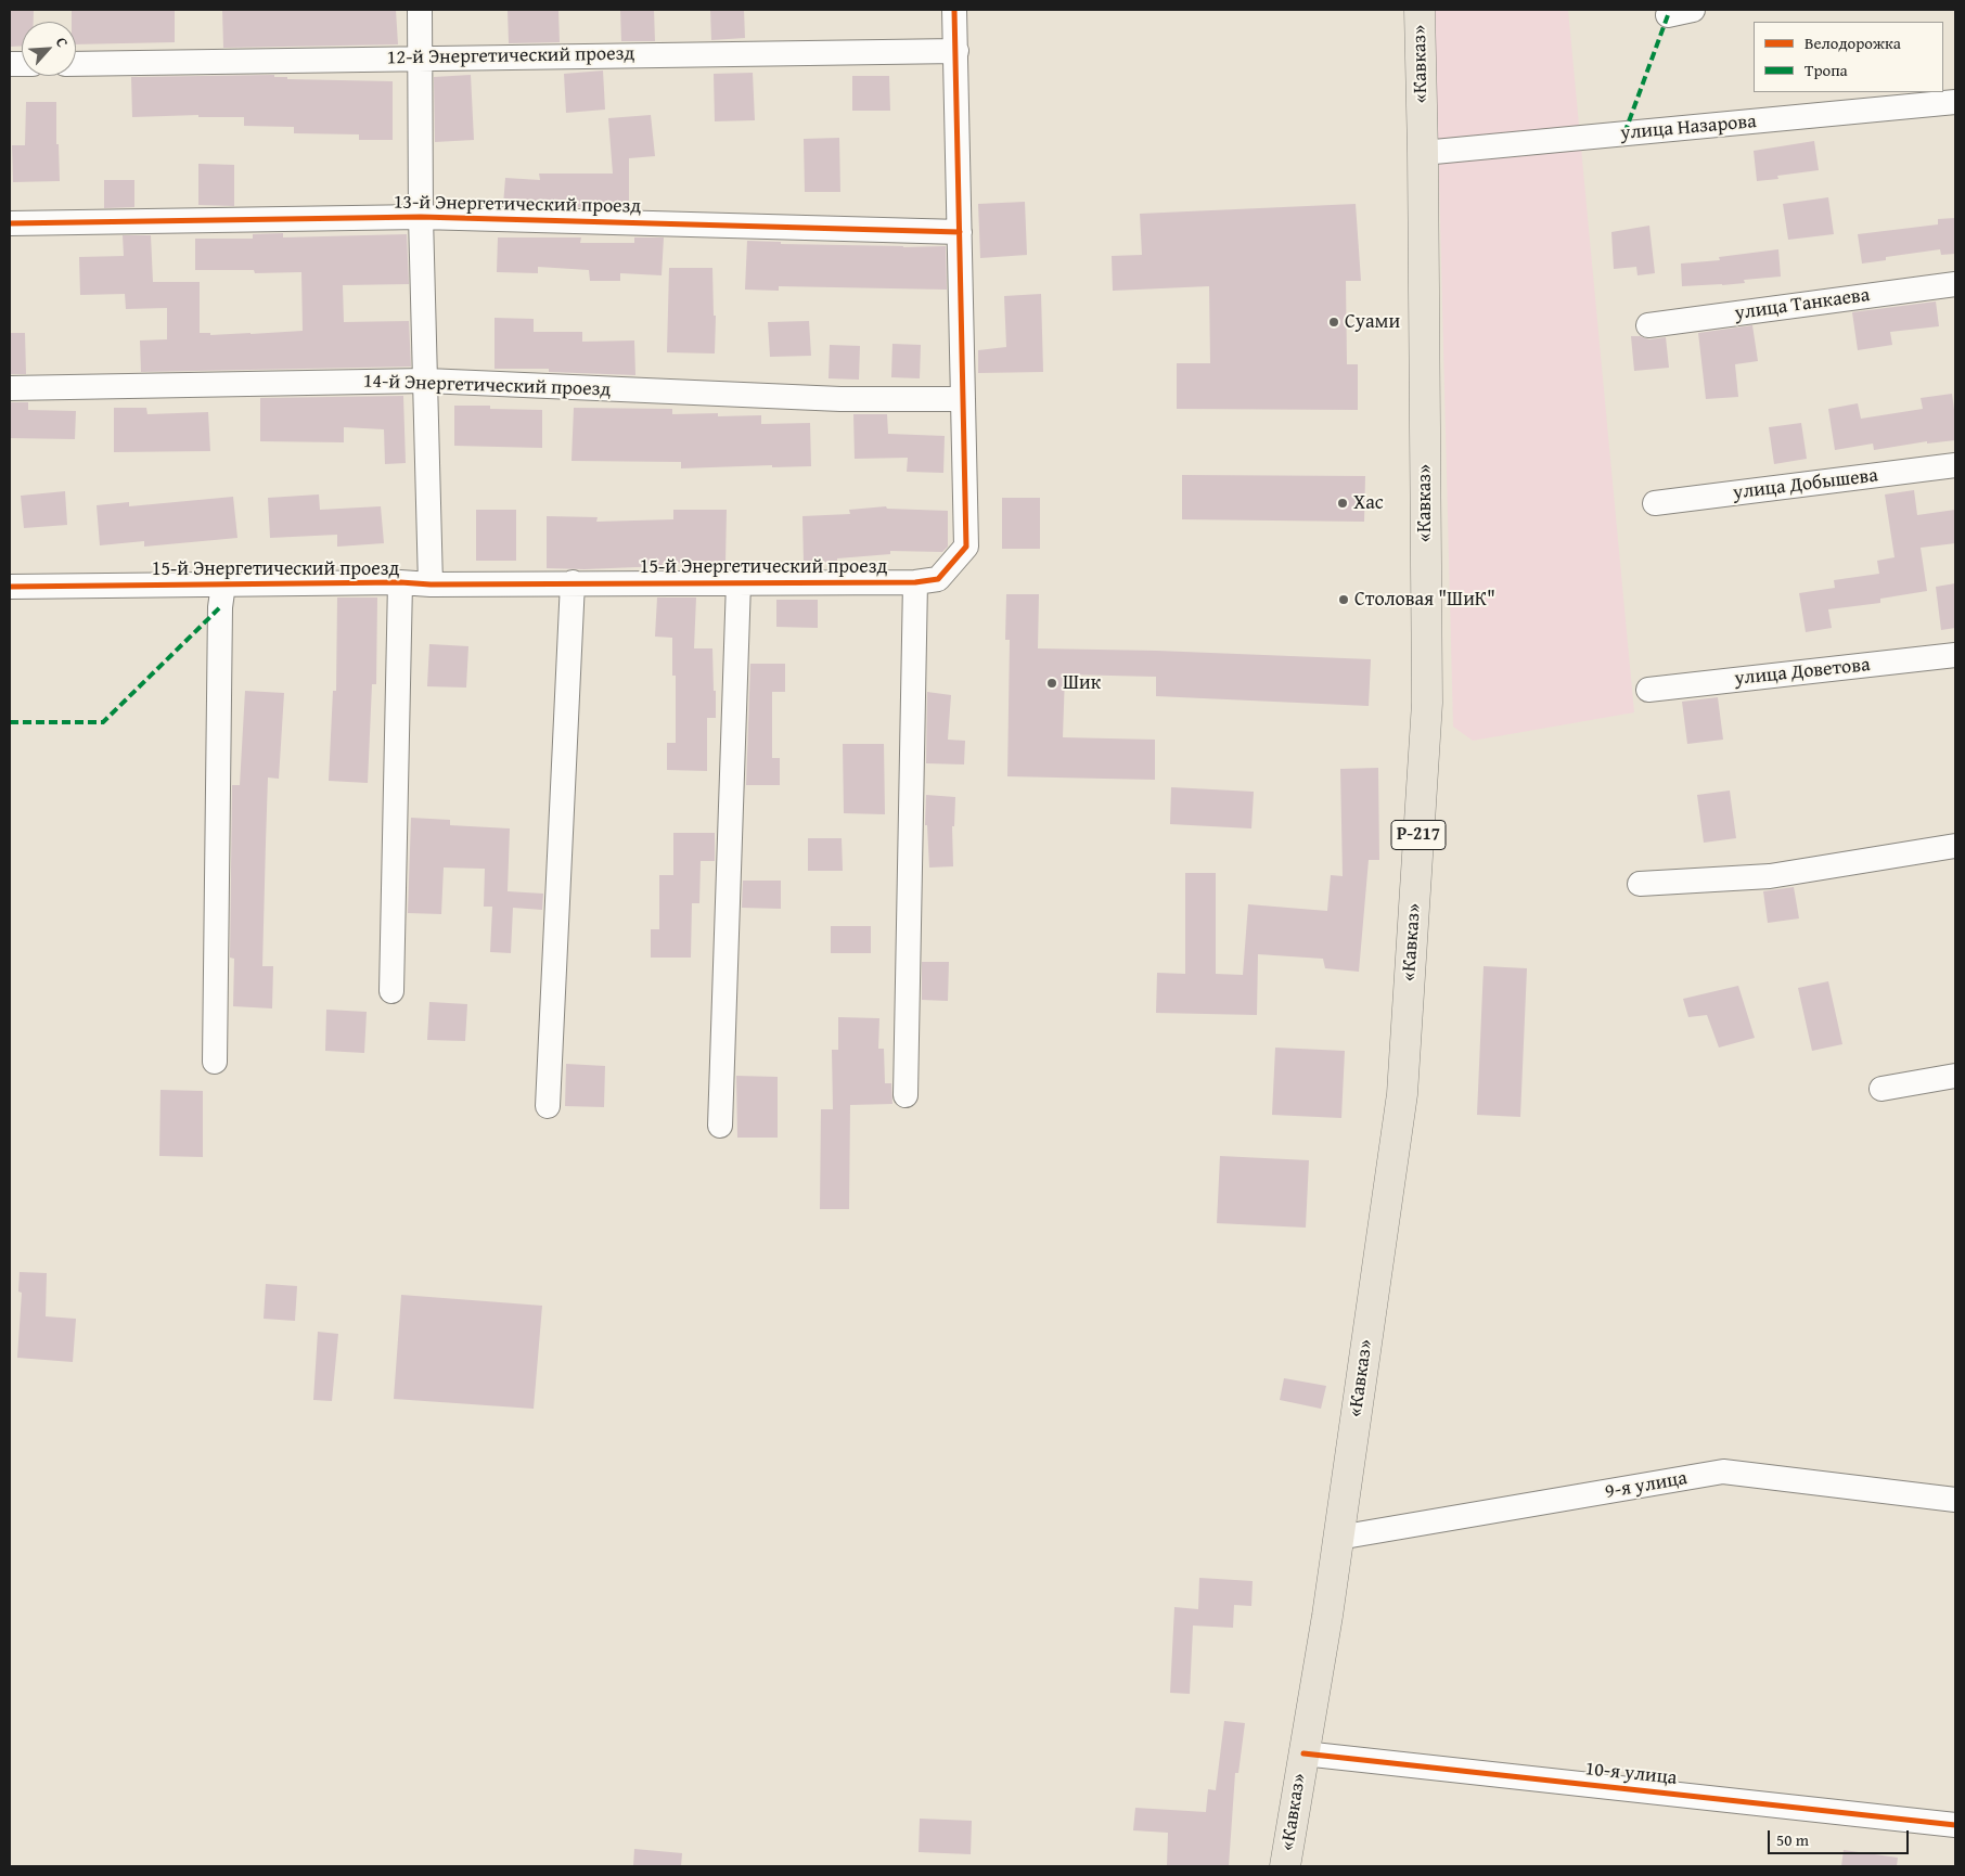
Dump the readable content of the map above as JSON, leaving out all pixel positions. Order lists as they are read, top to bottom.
{
  "streets": {
    "highway": ["«Кавказ»", "Р-217"],
    "street": [
      "12-й Энергетический проезд",
      "улица Назарова",
      "13-й Энергетический проезд",
      "улица Танкаева",
      "14-й Энергетический проезд",
      "улица Добышева",
      "15-й Энергетический проезд",
      "улица Доветова",
      "9-я улица",
      "10-я улица"
    ]
  },
  "crossings": [
    ["12-й Энергетический проезд", "15-й Энергетический проезд"],
    ["«Кавказ»", "улица Назарова"],
    ["«Кавказ»", "9-я улица"],
    ["«Кавказ»", "10-я улица"],
    ["13-й Энергетический проезд", "15-й Энергетический проезд"],
    ["14-й Энергетический проезд", "15-й Энергетический проезд"]
  ],
  "places": [
    "Суами",
    "Хас",
    "Столовая \"ШиК\"",
    "Шик"
  ],
  "legend": ["Велодорожка", "Тропа"],
  "scale_bar": "50 m",
  "north": "top right"
}
